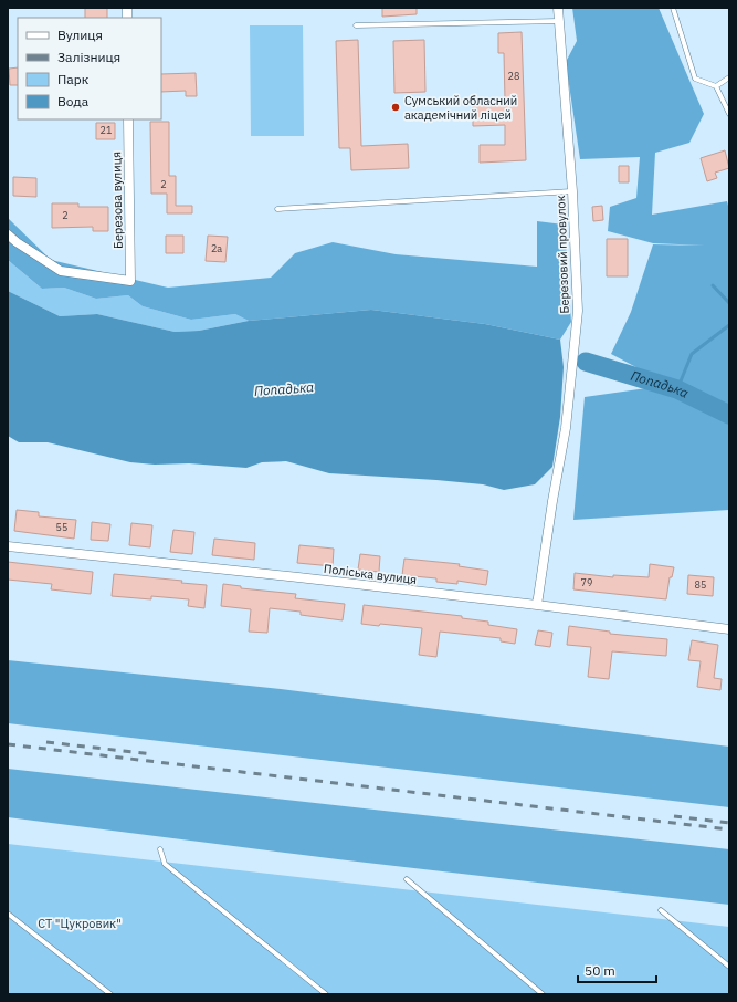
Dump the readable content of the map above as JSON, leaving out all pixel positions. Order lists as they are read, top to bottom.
{
  "streets": {
    "street": ["Березова вулиця", "Березовий провулок", "Поліська вулиця"]
  },
  "crossings": [
    ["Березовий провулок", "Поліська вулиця"]
  ],
  "water": ["Попадька"],
  "parks": ["СТ \"Цукровик\""],
  "places": ["Сумський обласний академічний ліцей"],
  "house_numbers": [
    "28",
    "21",
    "2",
    "2",
    "2а",
    "55",
    "79",
    "85"
  ],
  "legend": [
    "Вулиця",
    "Залізниця",
    "Парк",
    "Вода"
  ],
  "scale_bar": "50 m"
}
